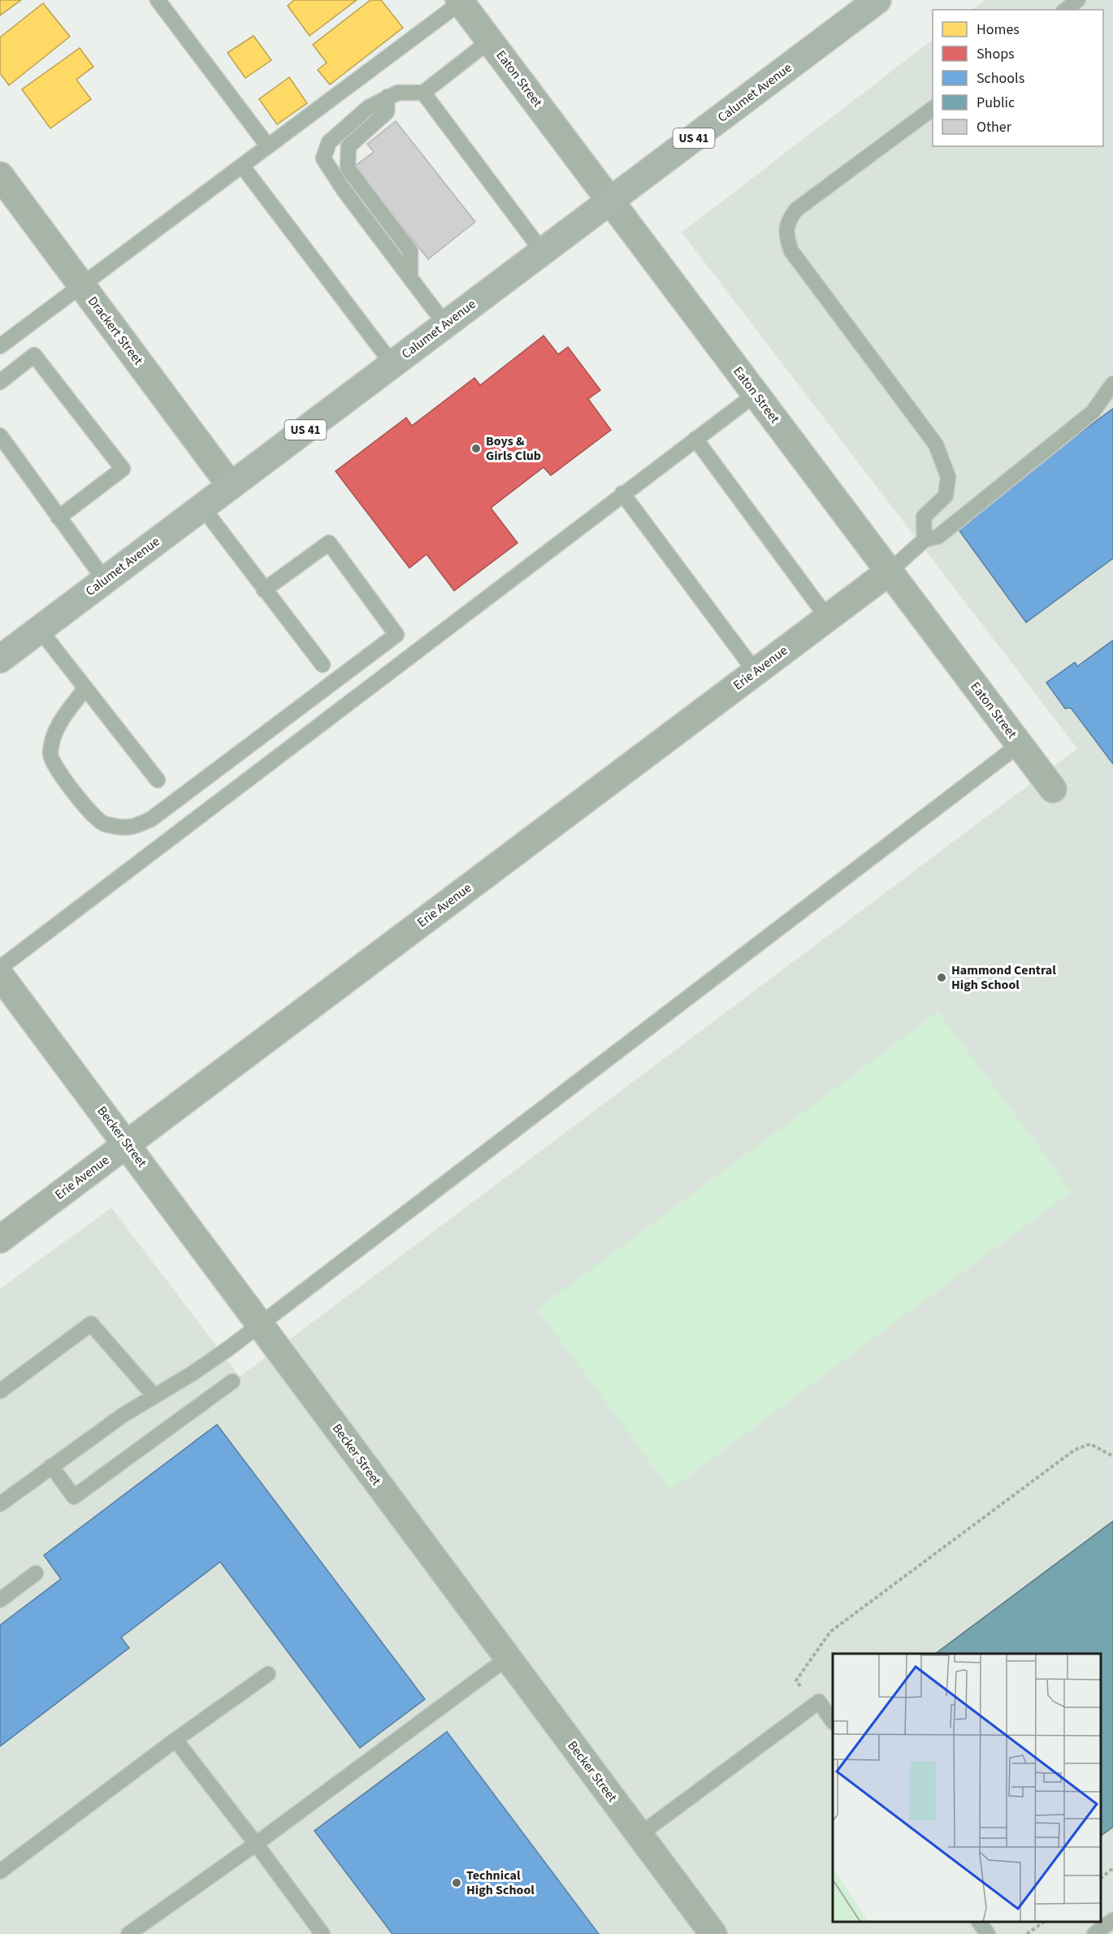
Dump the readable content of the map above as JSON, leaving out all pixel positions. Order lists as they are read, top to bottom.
{
  "streets": {
    "main road": ["Calumet Avenue", "US 41"],
    "street": [
      "Eaton Street",
      "Drackert Street",
      "Erie Avenue",
      "Becker Street"
    ]
  },
  "crossings": [
    ["Eaton Street", "Calumet Avenue"],
    ["Eaton Street", "Erie Avenue"],
    ["Calumet Avenue", "Drackert Street"],
    ["Erie Avenue", "Becker Street"]
  ],
  "places": ["Boys & Girls Club", "Hammond Central High School", "Technical High School"],
  "legend": [
    "Homes",
    "Shops",
    "Schools",
    "Public",
    "Other"
  ]
}
